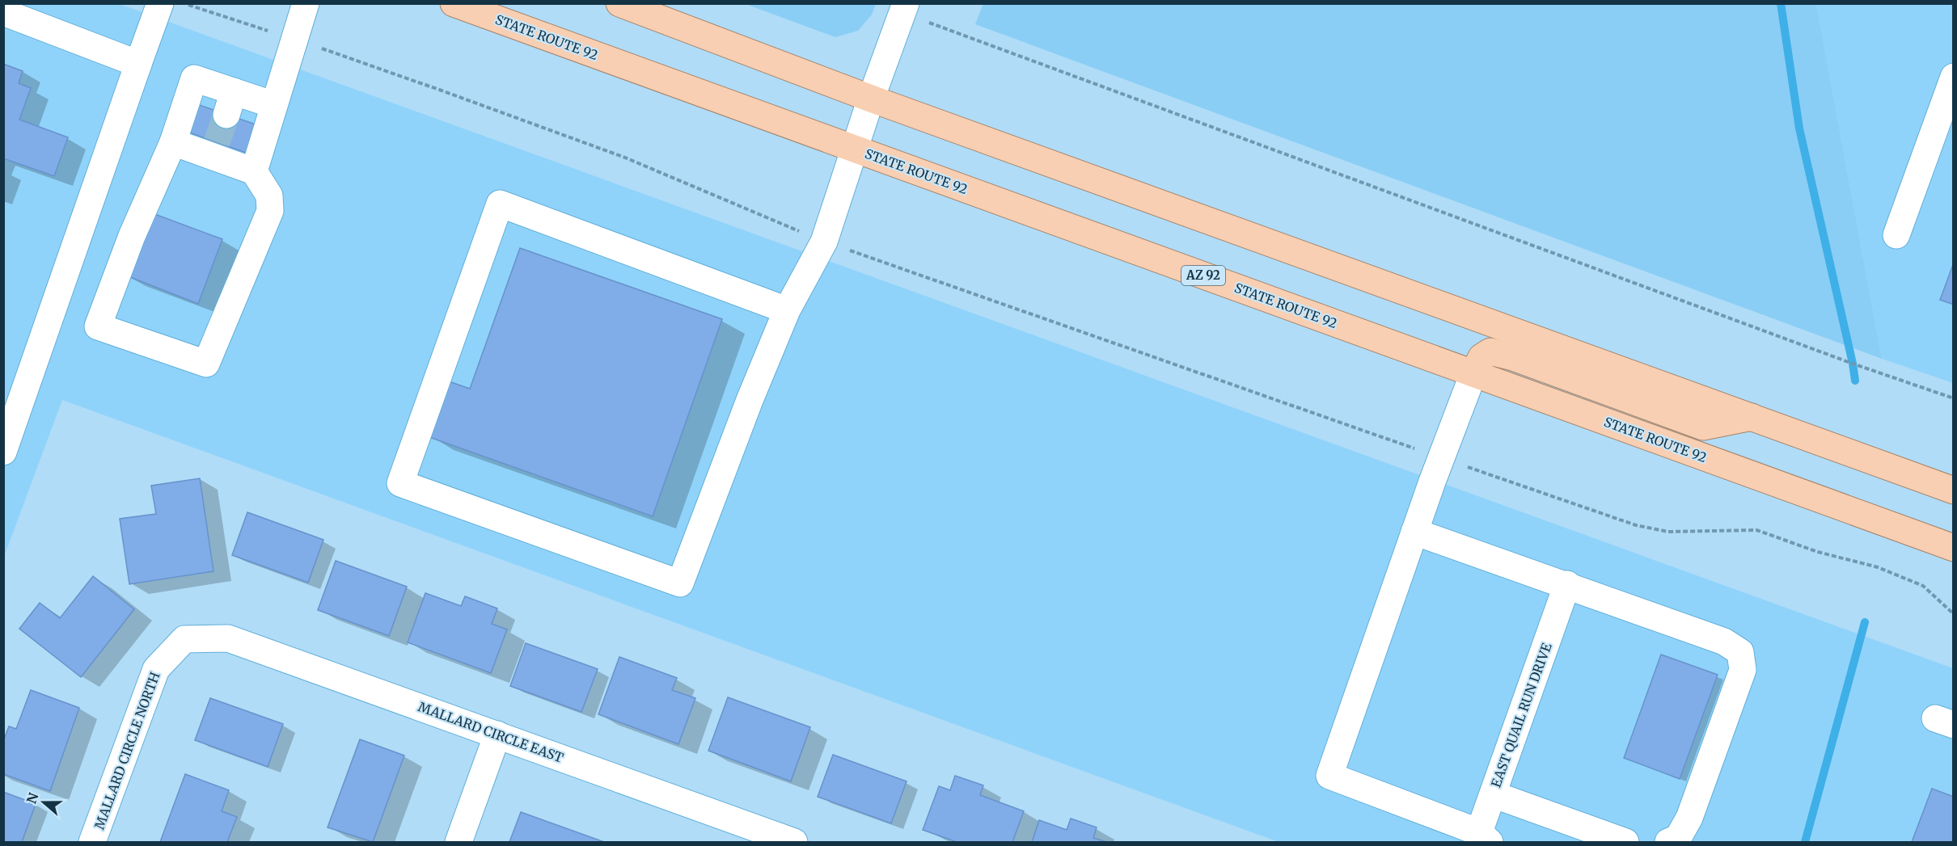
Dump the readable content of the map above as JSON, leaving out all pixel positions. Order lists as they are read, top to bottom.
{
  "streets": {
    "main road": ["STATE ROUTE 92", "AZ 92"],
    "street": ["EAST QUAIL RUN DRIVE", "MALLARD CIRCLE EAST", "MALLARD CIRCLE NORTH"]
  },
  "crossings": [
    ["MALLARD CIRCLE EAST", "MALLARD CIRCLE NORTH"]
  ],
  "north": "left"
}
